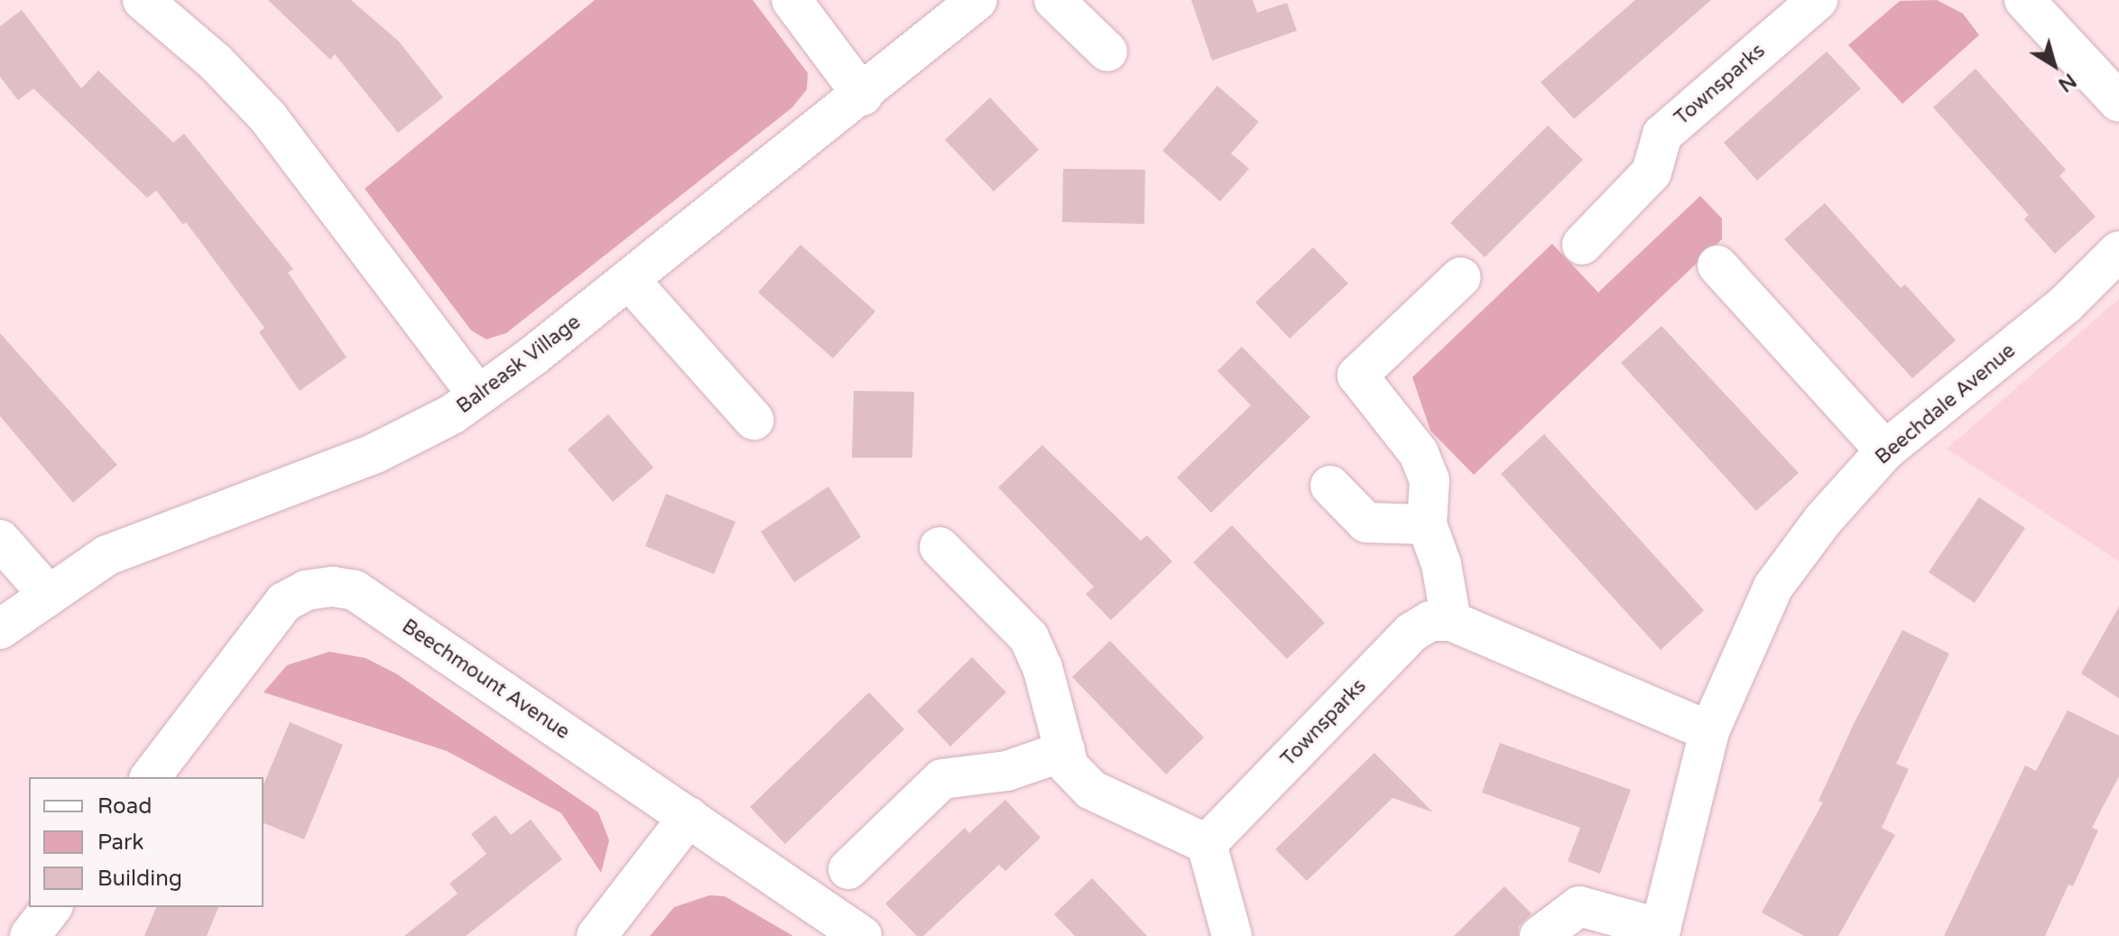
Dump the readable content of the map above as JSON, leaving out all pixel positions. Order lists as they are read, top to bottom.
{
  "streets": {
    "street": [
      "Townsparks",
      "Balreask Village",
      "Beechdale Avenue",
      "Beechmount Avenue"
    ]
  },
  "legend": ["Road", "Park", "Building"],
  "north": "bottom right"
}
